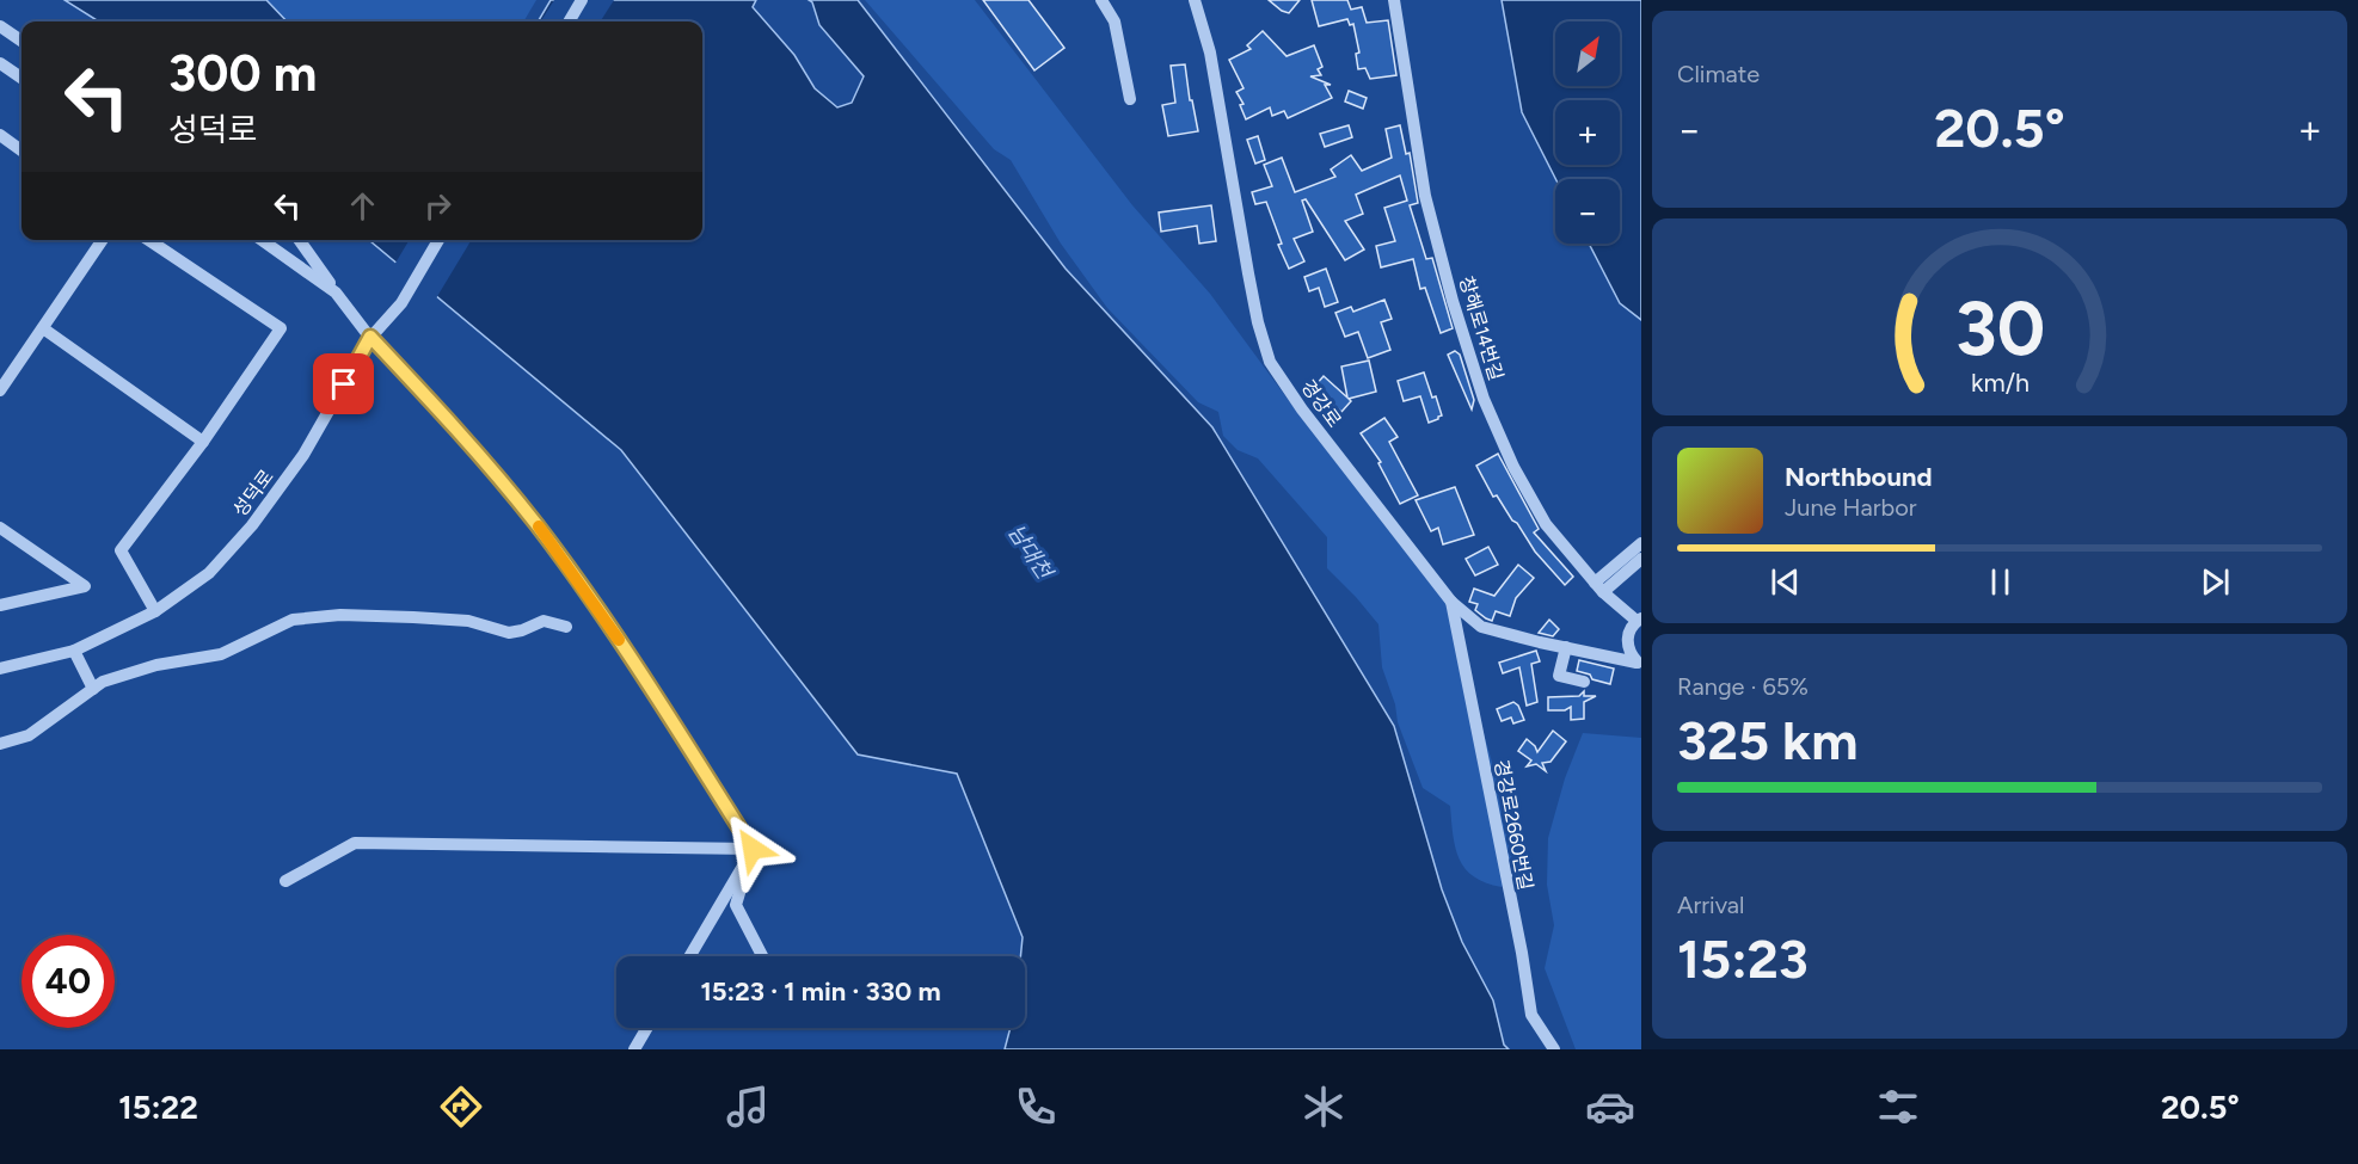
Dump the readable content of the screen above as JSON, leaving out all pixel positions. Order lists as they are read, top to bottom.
{
  "streets": {
    "street": [
      "창해로14번길",
      "경강로",
      "성덕로",
      "경강로2660번길"
    ]
  },
  "crossings": [
    ["경강로", "경강로2660번길"]
  ],
  "water": ["남대천"],
  "north": "top right",
  "page": {
    "tile": [
      "Climate",
      ["Range · 65%", "325 km"],
      ["Arrival", "15:23"]
    ],
    "map_buttons": ["+", "−"],
    "turn": ["300 m", "성덕로"],
    "heat": ["−", "20.5°", "+"],
    "song": ["Northbound", "June Harbor"],
    "limit": "40",
    "trip": "15:23 · 1 min · 330 m",
    "tabs": ["15:22", "20.5°"],
    "gauge": ["30", "km/h"]
  }
}
